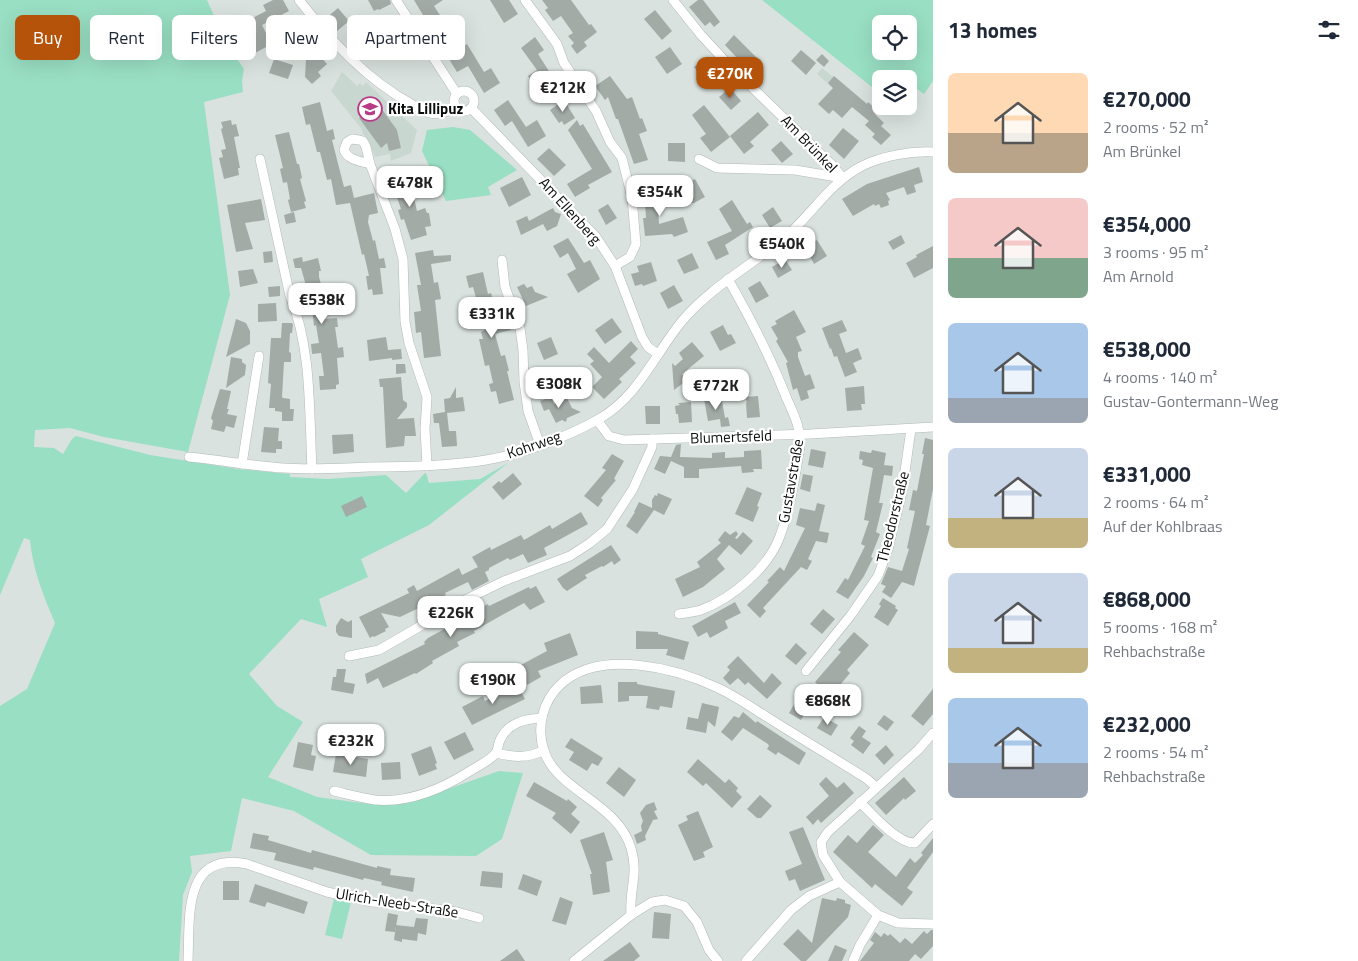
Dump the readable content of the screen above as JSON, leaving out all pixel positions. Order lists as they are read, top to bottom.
{
  "streets": {
    "street": [
      "Am Brünkel",
      "Am Ellenberg",
      "Blumertsfeld",
      "Kohrweg",
      "Gustavstraße",
      "Theodorstraße",
      "Ulrich-Neeb-Straße"
    ]
  },
  "crossings": [
    ["Am Brünkel", "Kohrweg"],
    ["Am Ellenberg", "Kohrweg"],
    ["Blumertsfeld", "Kohrweg"],
    ["Blumertsfeld", "Gustavstraße"],
    ["Blumertsfeld", "Theodorstraße"],
    ["Kohrweg", "Gustavstraße"]
  ],
  "places": {
    "school or university": ["Kita Lillipuz"]
  },
  "page": {
    "heading": "13 homes",
    "chip": [
      "Buy",
      "Rent",
      "Filters",
      "New",
      "Apartment"
    ],
    "price": [
      "€270K",
      "€212K",
      "€478K",
      "€354K",
      "€540K",
      "€538K",
      "€331K",
      "€308K",
      "€772K",
      "€226K",
      "€190K",
      "€868K",
      "€232K"
    ],
    "list": [
      {
        "name": "€270,000",
        "note": "2 rooms · 52 m² · Am Brünkel"
      },
      {
        "name": "€354,000",
        "note": "3 rooms · 95 m² · Am Arnold"
      },
      {
        "name": "€538,000",
        "note": "4 rooms · 140 m² · Gustav-Gontermann-Weg"
      },
      {
        "name": "€331,000",
        "note": "2 rooms · 64 m² · Auf der Kohlbraas"
      },
      {
        "name": "€868,000",
        "note": "5 rooms · 168 m² · Rehbachstraße"
      },
      {
        "name": "€232,000",
        "note": "2 rooms · 54 m² · Rehbachstraße"
      }
    ]
  }
}
